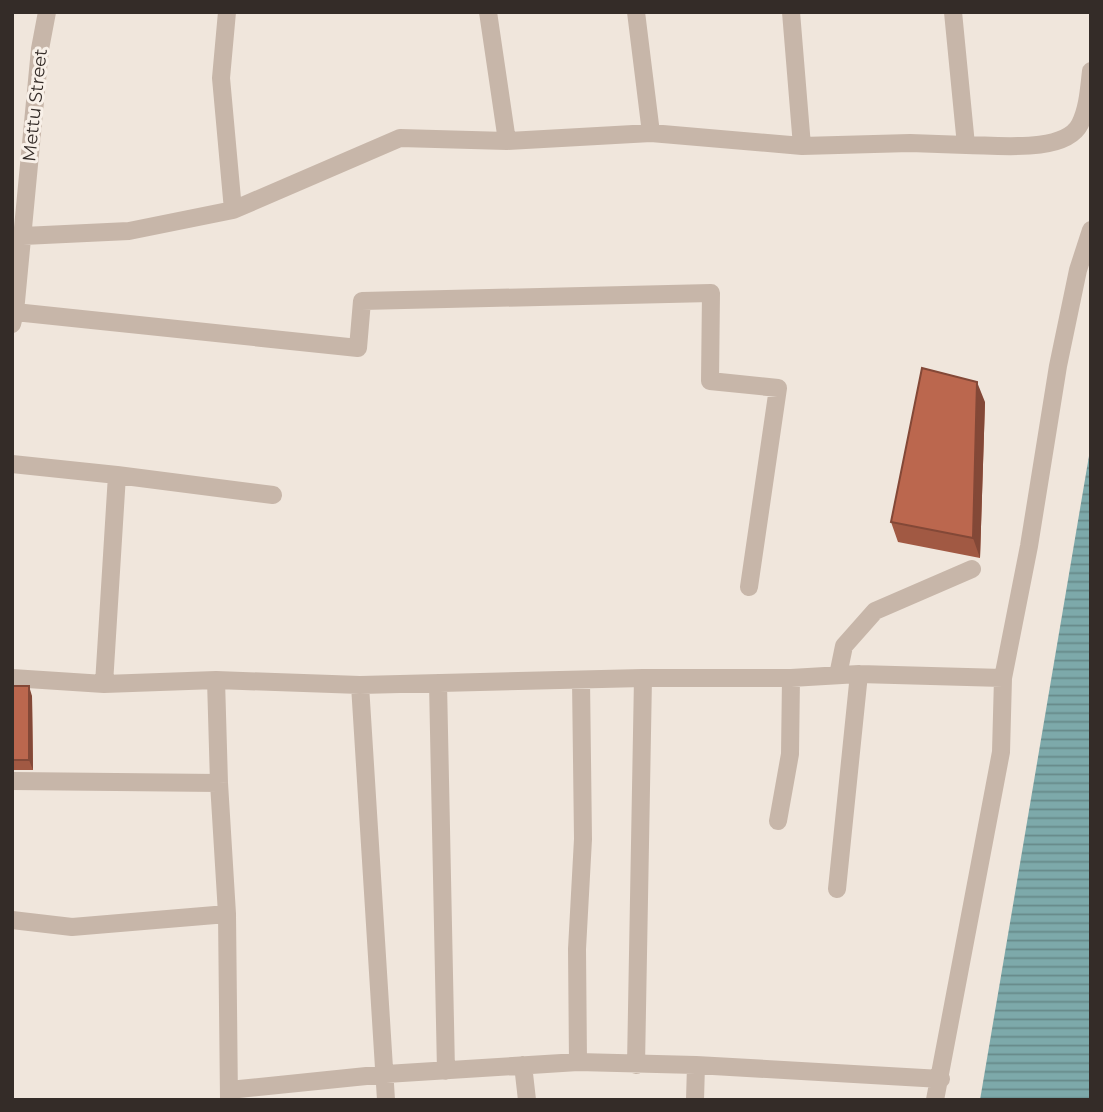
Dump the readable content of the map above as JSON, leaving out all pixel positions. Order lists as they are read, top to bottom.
{
  "streets": {
    "street": ["Mettu Street"]
  }
}
